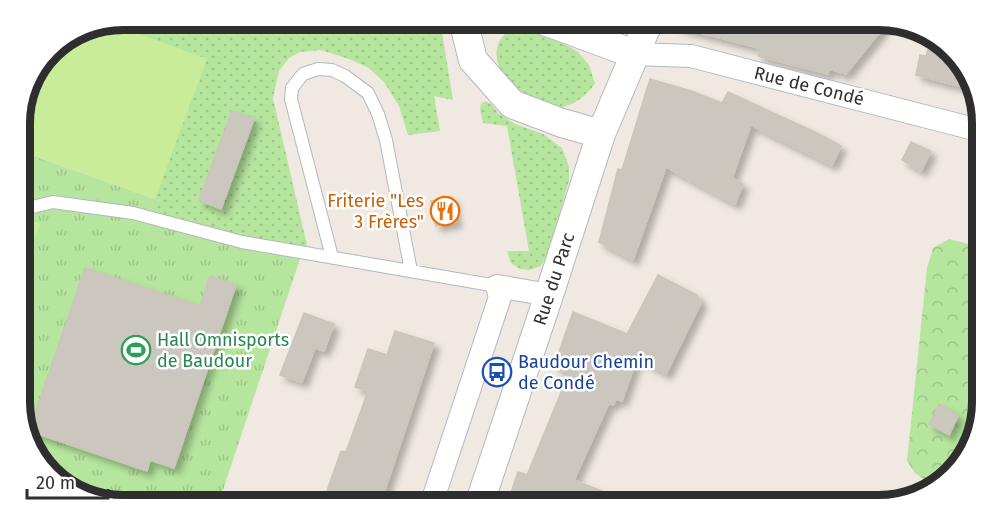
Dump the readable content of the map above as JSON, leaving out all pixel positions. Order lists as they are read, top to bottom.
{
  "streets": {
    "street": ["Rue de Condé", "Rue du Parc"]
  },
  "crossings": [
    ["Rue de Condé", "Rue du Parc"]
  ],
  "places": {
    "restaurant": ["Friterie \"Les 3 Frères\""],
    "sports": ["Hall Omnisports de Baudour"],
    "bus stop": ["Baudour Chemin de Condé"]
  },
  "scale_bar": "20 m"
}
